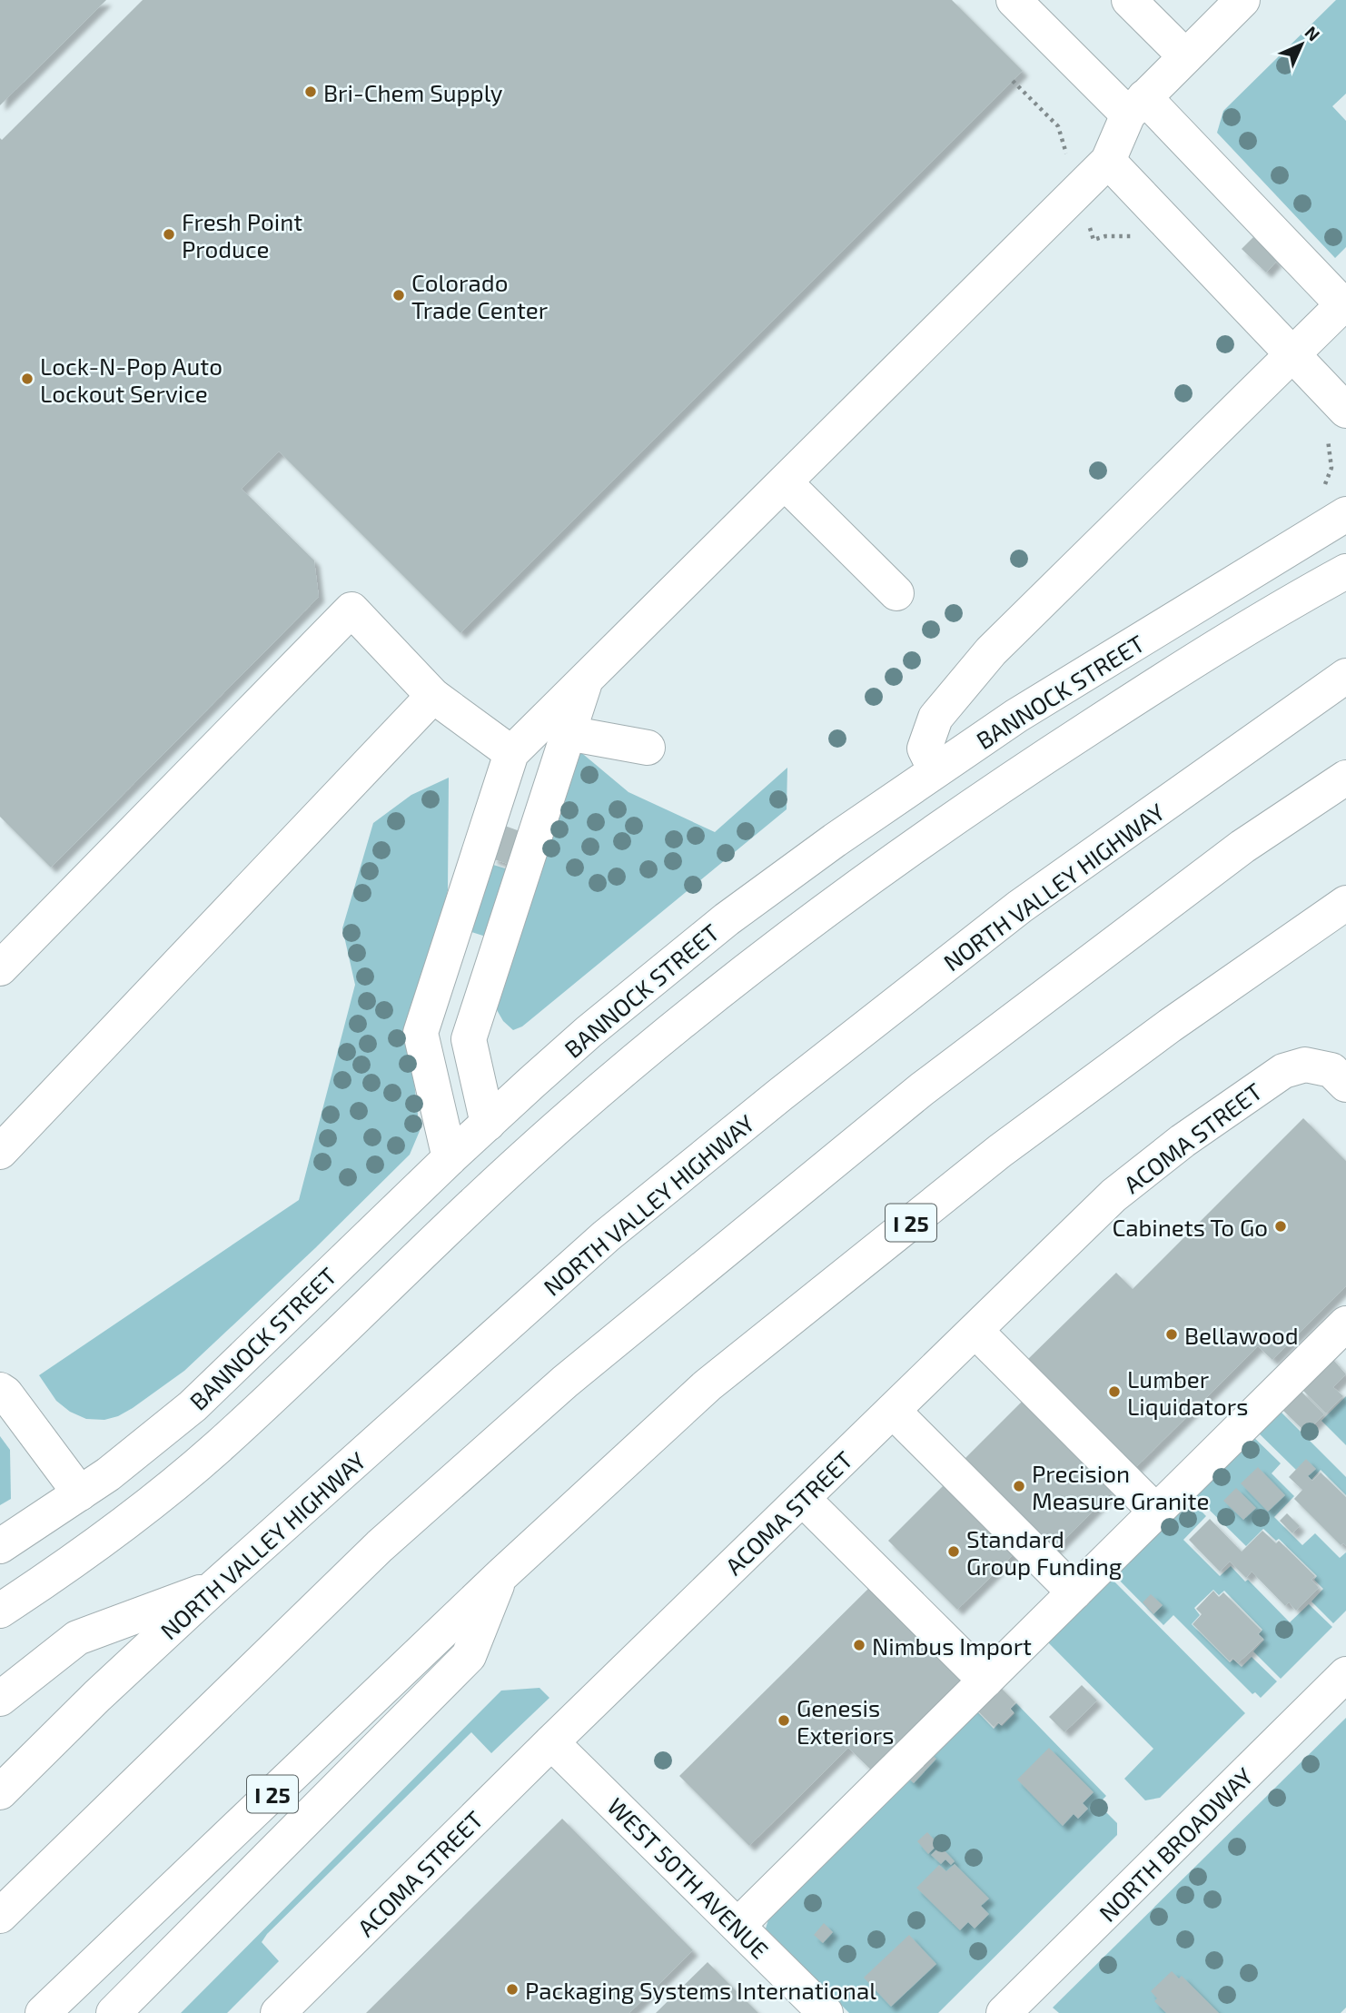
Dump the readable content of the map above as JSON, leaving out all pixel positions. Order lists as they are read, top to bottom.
{
  "streets": {
    "main road": [
      "BANNOCK STREET",
      "NORTH VALLEY HIGHWAY",
      "ACOMA STREET",
      "I 25",
      "NORTH BROADWAY",
      "WEST 50TH AVENUE"
    ]
  },
  "crossings": [
    ["ACOMA STREET", "WEST 50TH AVENUE"]
  ],
  "places": [
    "Bri-Chem Supply",
    "Fresh Point Produce",
    "Colorado Trade Center",
    "Lock-N-Pop Auto Lockout Service",
    "Cabinets To Go",
    "Bellawood",
    "Lumber Liquidators",
    "Precision Measure Granite",
    "Standard Group Funding",
    "Nimbus Import",
    "Genesis Exteriors",
    "Packaging Systems International"
  ],
  "north": "top right"
}
